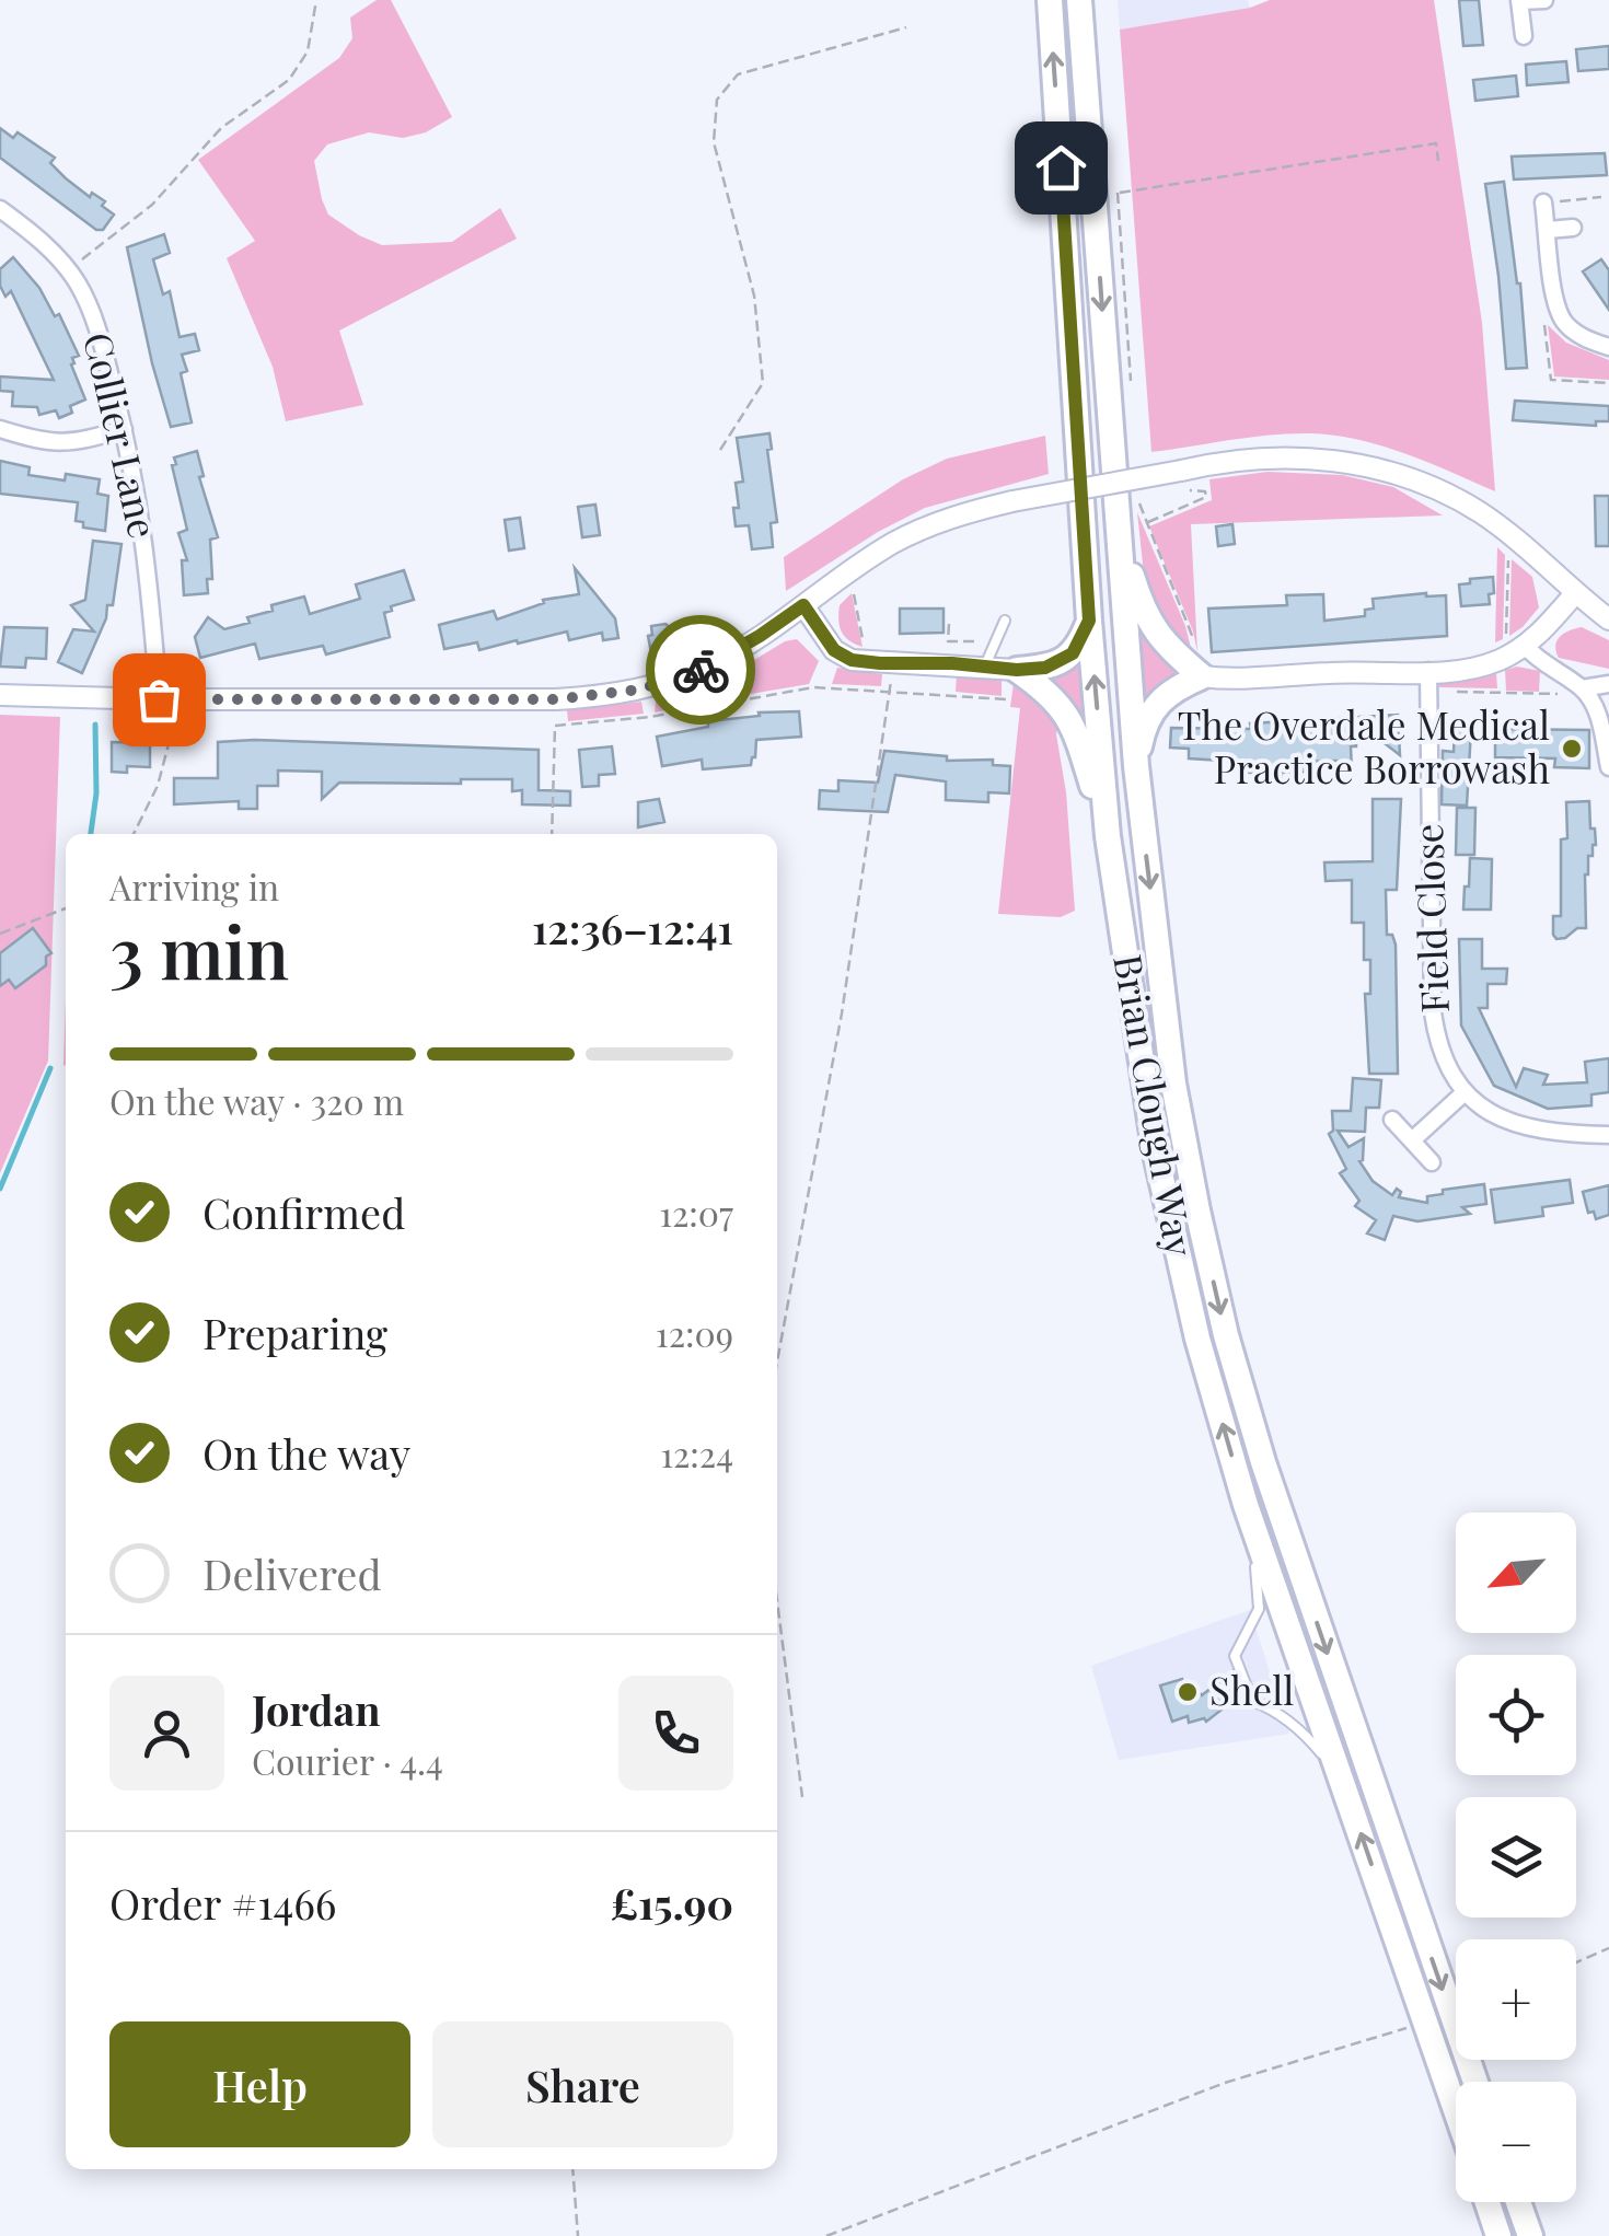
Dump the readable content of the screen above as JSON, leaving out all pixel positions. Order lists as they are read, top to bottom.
{
  "streets": {
    "highway": ["Brian Clough Way"],
    "street": ["Collier Lane", "Field Close"]
  },
  "places": ["The Overdale Medical Practice Borrowash", "Shell"],
  "north": "bottom left",
  "page": {
    "heading": ["3 min", "Arriving in", "12:36–12:41"],
    "panel": [
      "Jordan",
      "Courier · 4.4",
      "Order #1466",
      "£15.90"
    ],
    "bar": "On the way · 320 m",
    "list": [
      ["Confirmed", "12:07"],
      ["Preparing", "12:09"],
      ["On the way", "12:24"],
      "Delivered"
    ],
    "map_buttons": ["+", "−"],
    "buttons": ["Help", "Share"]
  }
}
